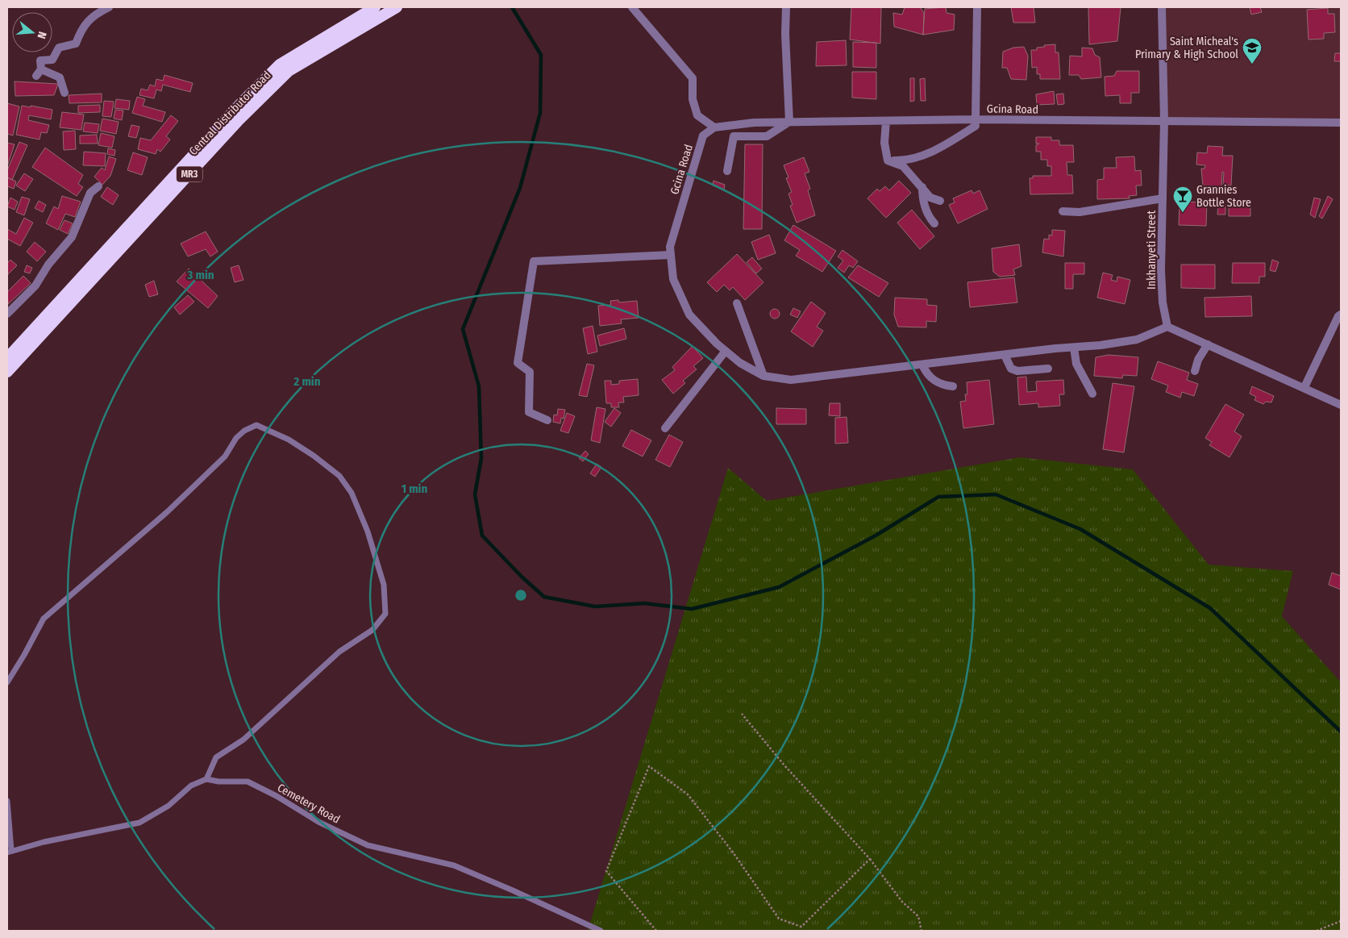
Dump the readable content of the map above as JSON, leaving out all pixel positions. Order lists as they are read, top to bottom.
{
  "streets": {
    "highway": ["Central Distributor Road", "MR3"],
    "street": ["Gcina Road", "Inkhanyeti Street"],
    "lane": ["Cemetery Road"]
  },
  "crossings": [
    ["Gcina Road", "Inkhanyeti Street"]
  ],
  "places": {
    "school or university": ["Saint Micheal's Primary & High School"],
    "bar": ["Grannies Bottle Store"]
  },
  "north": "right",
  "rings": ["3 min", "2 min", "1 min"]
}
